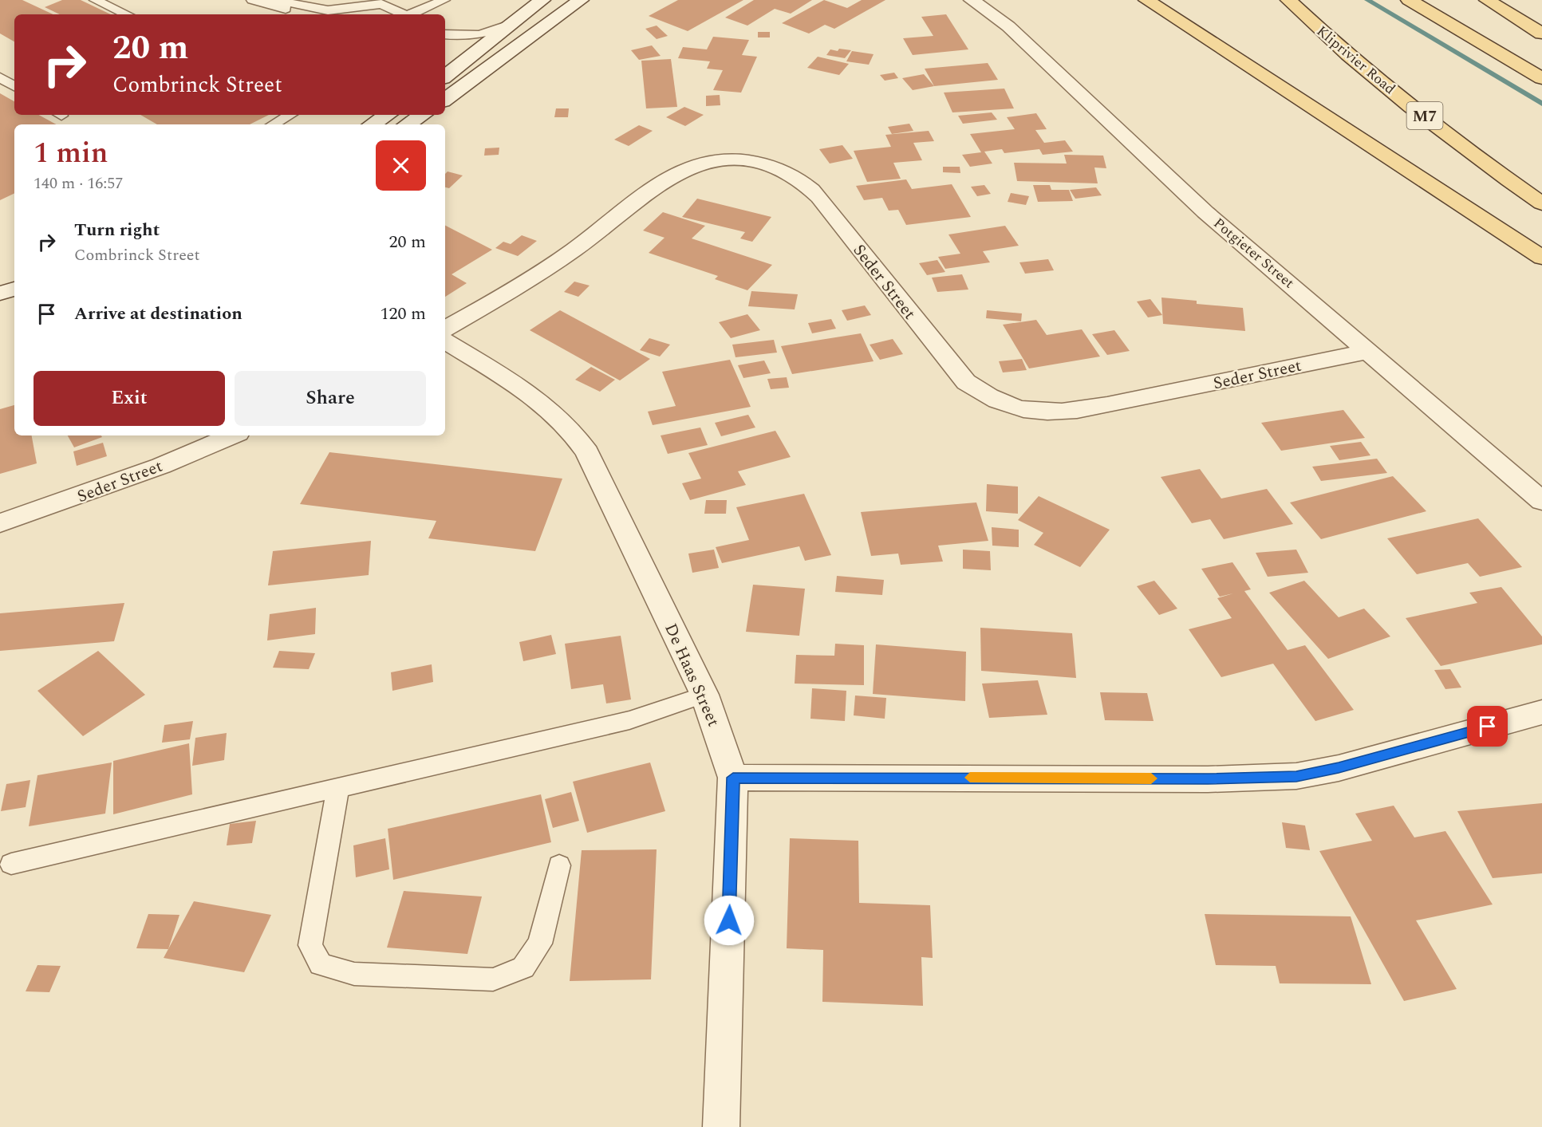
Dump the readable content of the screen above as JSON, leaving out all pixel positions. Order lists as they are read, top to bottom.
{
  "streets": {
    "main road": ["Kliprivier Road", "M7"],
    "street": ["Potgieter Street", "Seder Street", "De Haas Street"]
  },
  "crossings": [
    ["Potgieter Street", "Seder Street"]
  ],
  "page": {
    "turn": ["20 m", "Combrinck Street"],
    "heading": ["1 min", "140 m · 16:57"],
    "list": [
      {
        "name": "Turn right",
        "note": "Combrinck Street",
        "value": "20 m"
      },
      {
        "name": "Arrive at destination",
        "value": "120 m"
      }
    ],
    "buttons": ["Exit", "Share"]
  }
}
